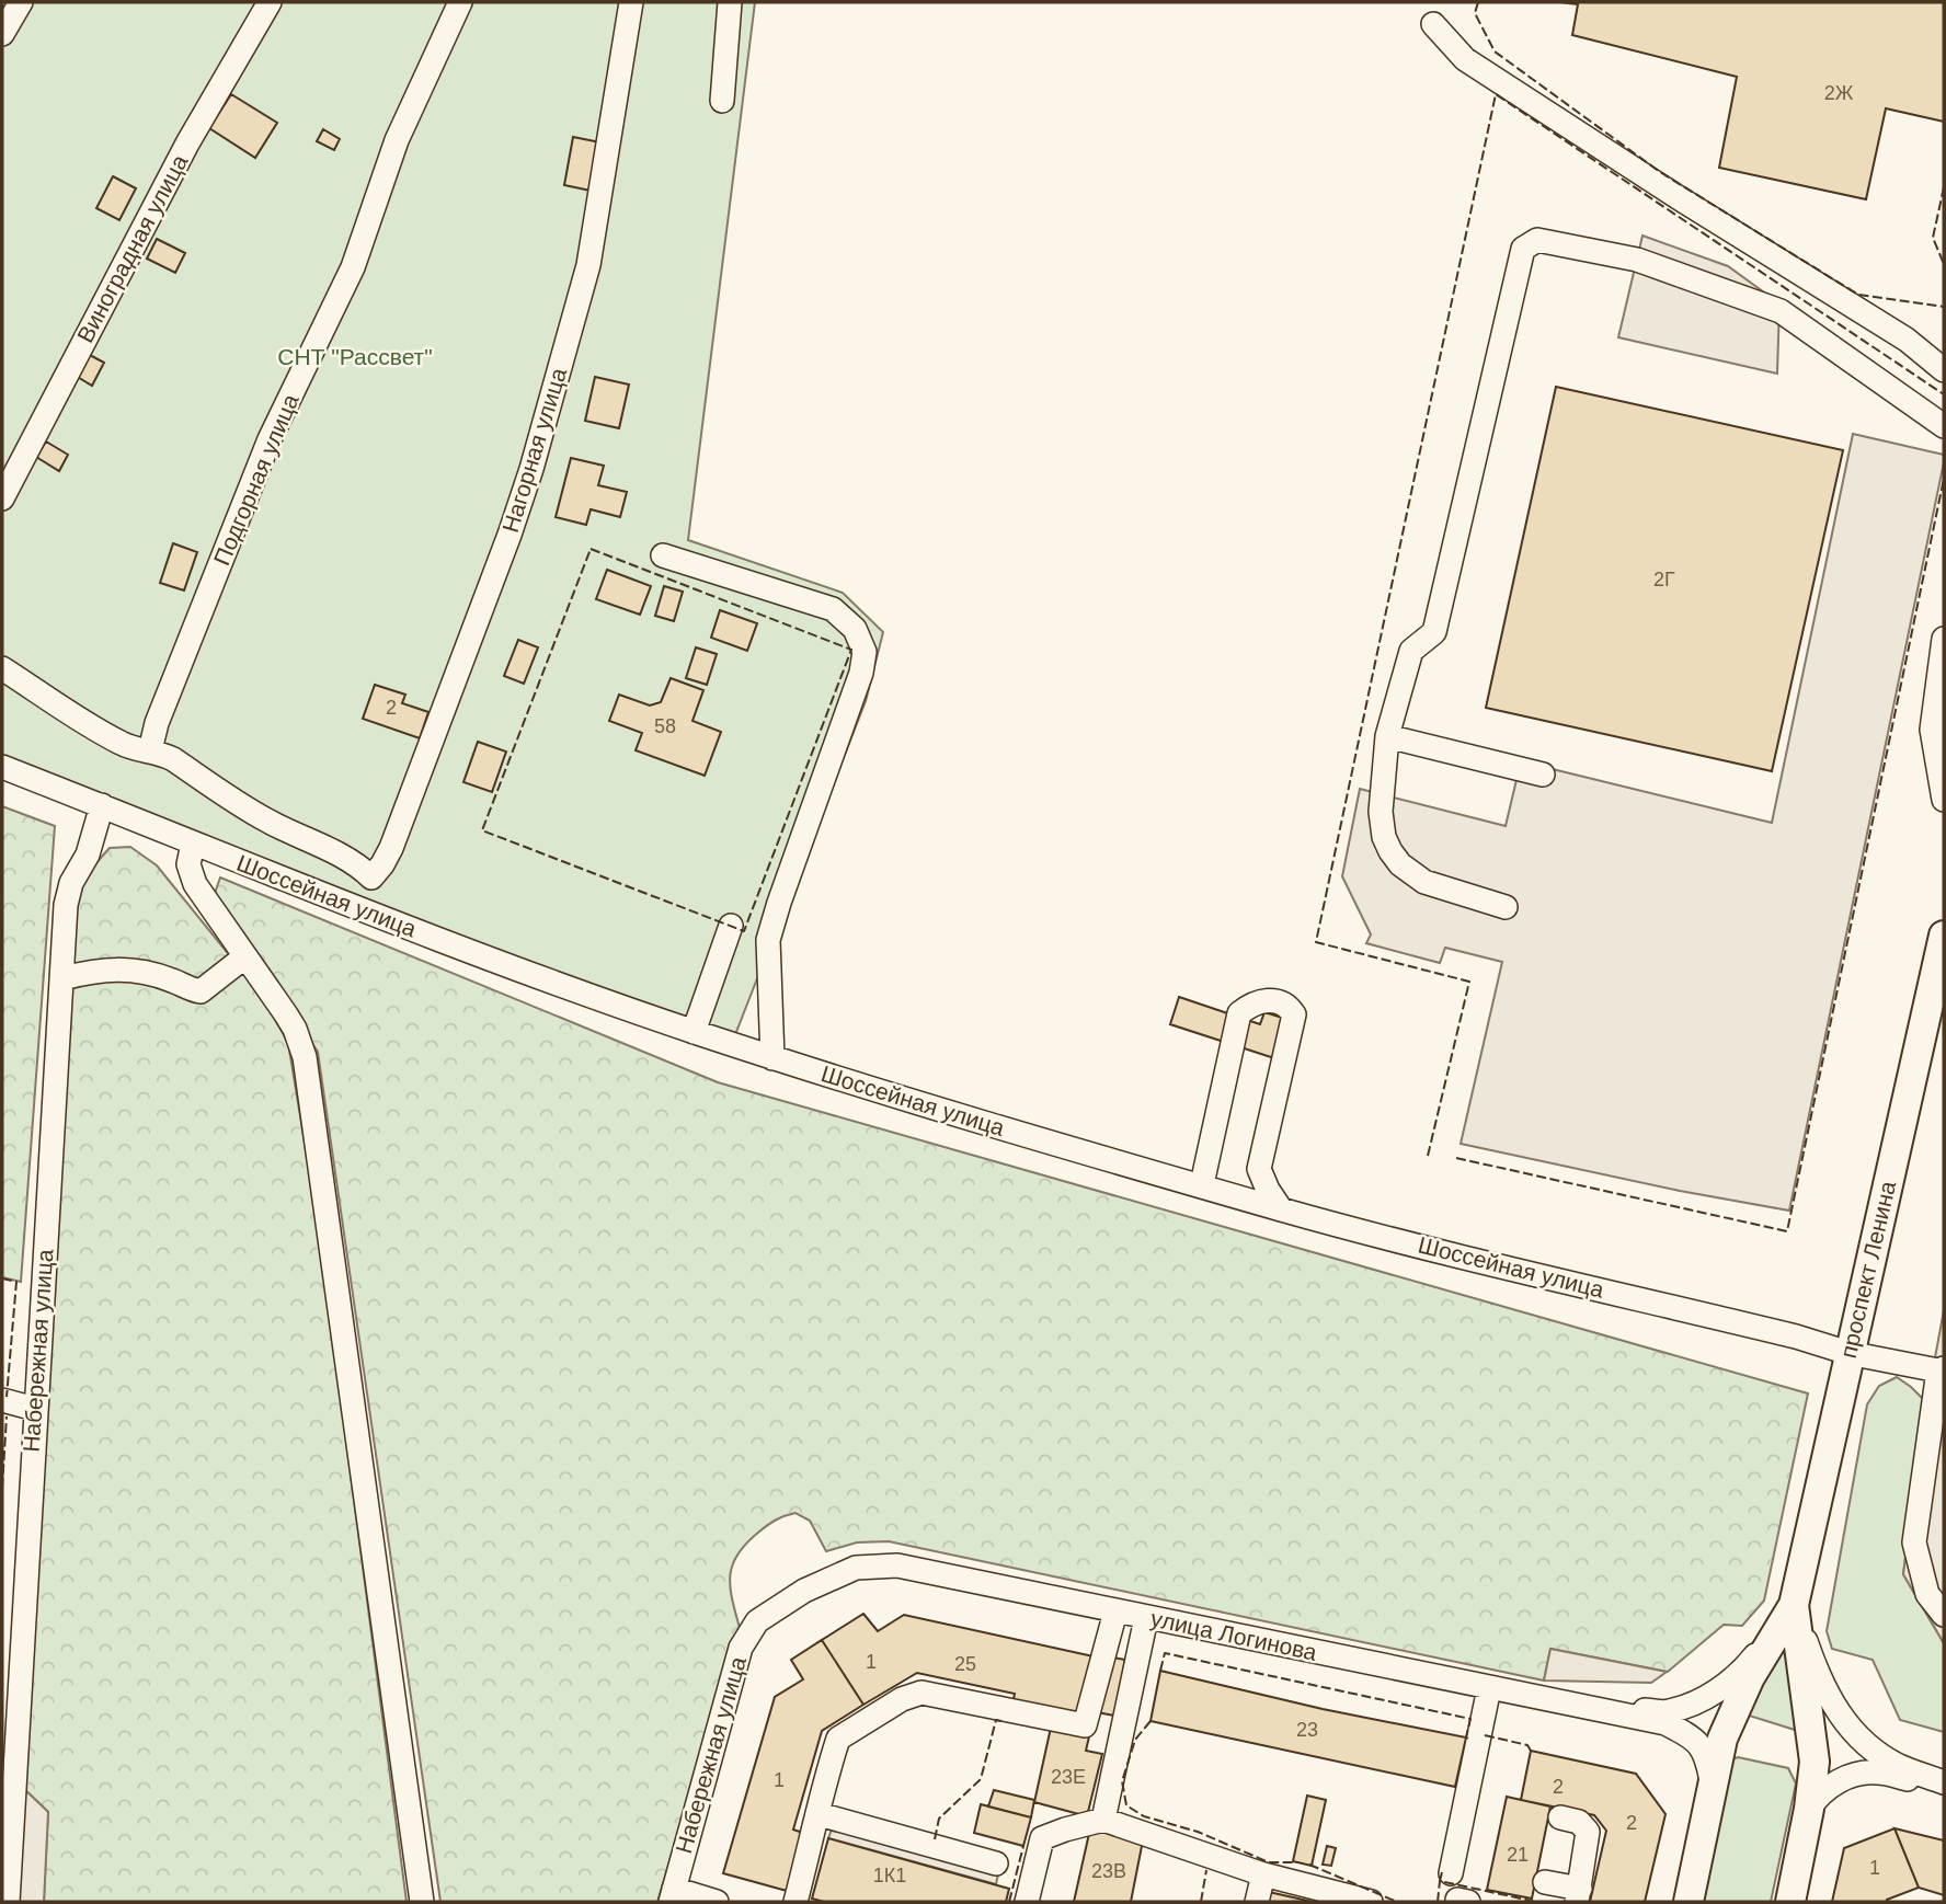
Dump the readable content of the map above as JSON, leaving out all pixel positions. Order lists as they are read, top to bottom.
{
  "streets": {
    "main road": ["проспект Ленина"],
    "street": [
      "Виноградная улица",
      "Нагорная улица",
      "Подгорная улица",
      "Шоссейная улица",
      "Набережная улица",
      "улица Логинова"
    ]
  },
  "crossings": [
    ["Нагорная улица", "Шоссейная улица"],
    ["Шоссейная улица", "проспект Ленина"],
    ["Шоссейная улица", "Набережная улица"],
    ["проспект Ленина", "улица Логинова"],
    ["Набережная улица", "улица Логинова"]
  ],
  "parks": ["СНТ \"Рассвет\""],
  "house_numbers": [
    "2Ж",
    "2Г",
    "2",
    "58",
    "1",
    "25",
    "23",
    "23Е",
    "1",
    "2",
    "2",
    "21",
    "1",
    "23В",
    "1К1"
  ]
}
